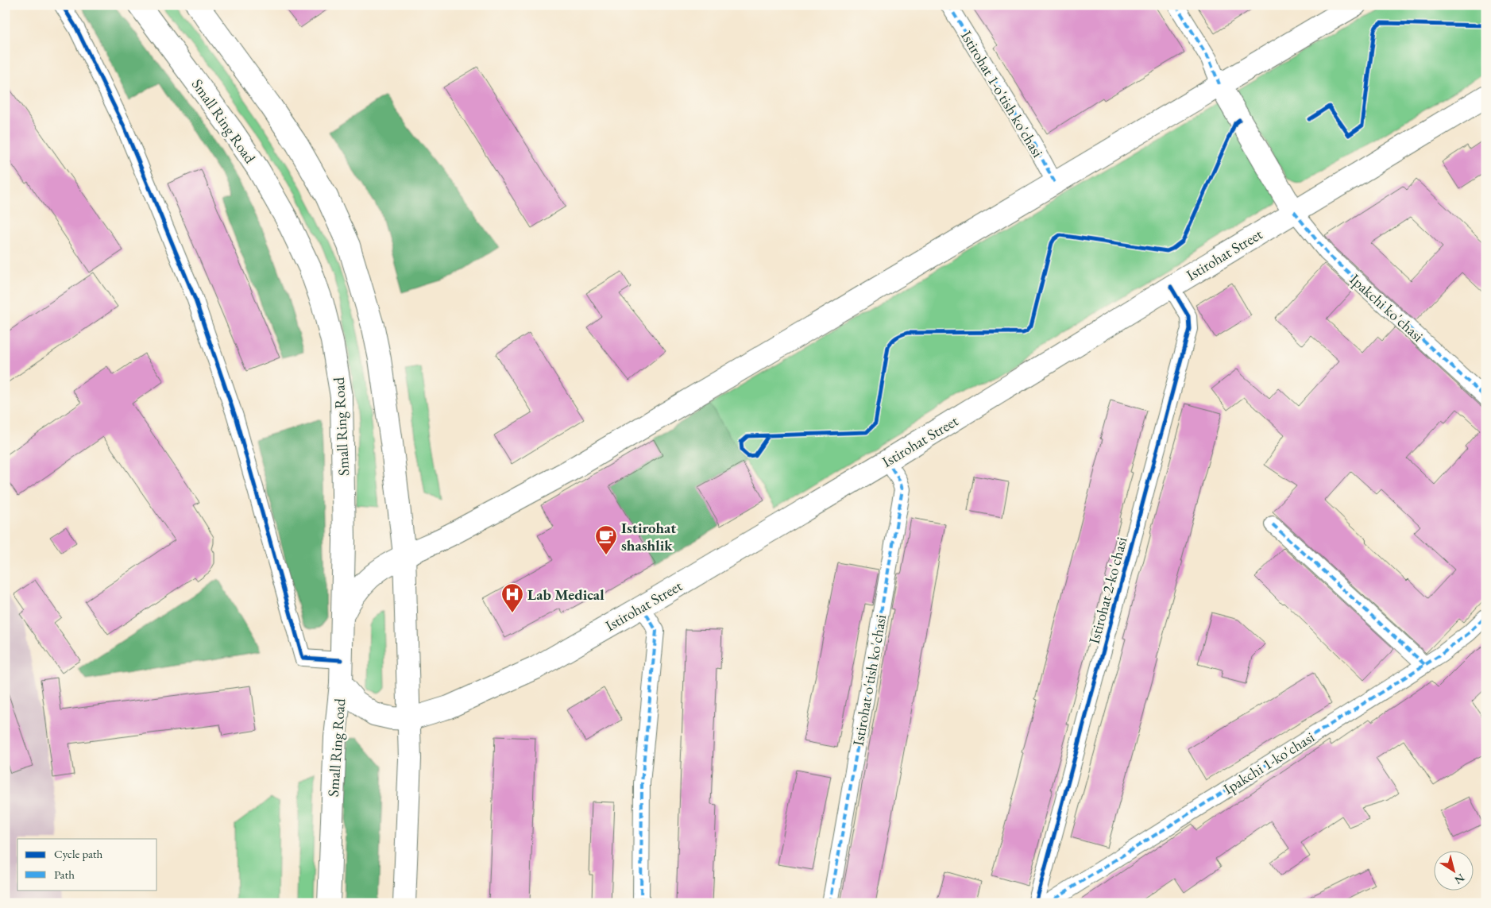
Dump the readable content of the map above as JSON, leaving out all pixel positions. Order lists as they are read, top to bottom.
{
  "streets": {
    "main road": ["Small Ring Road", "Istirohat Street"],
    "street": [
      "Istirohat 1-o'tish ko'chasi",
      "Ipakchi ko'chasi",
      "Istirohat 2-ko'chasi",
      "Istirohat o'tish ko'chasi",
      "Ipakchi 1-ko'chasi"
    ]
  },
  "crossings": [
    ["Small Ring Road", "Istirohat Street"],
    ["Istirohat Street", "Ipakchi ko'chasi"],
    ["Istirohat Street", "Istirohat 2-ko'chasi"],
    ["Istirohat Street", "Istirohat o'tish ko'chasi"]
  ],
  "places": {
    "cafe": ["Istirohat shashlik"],
    "hospital": ["Lab Medical"]
  },
  "legend": ["Cycle path", "Path"],
  "north": "bottom right"
}
